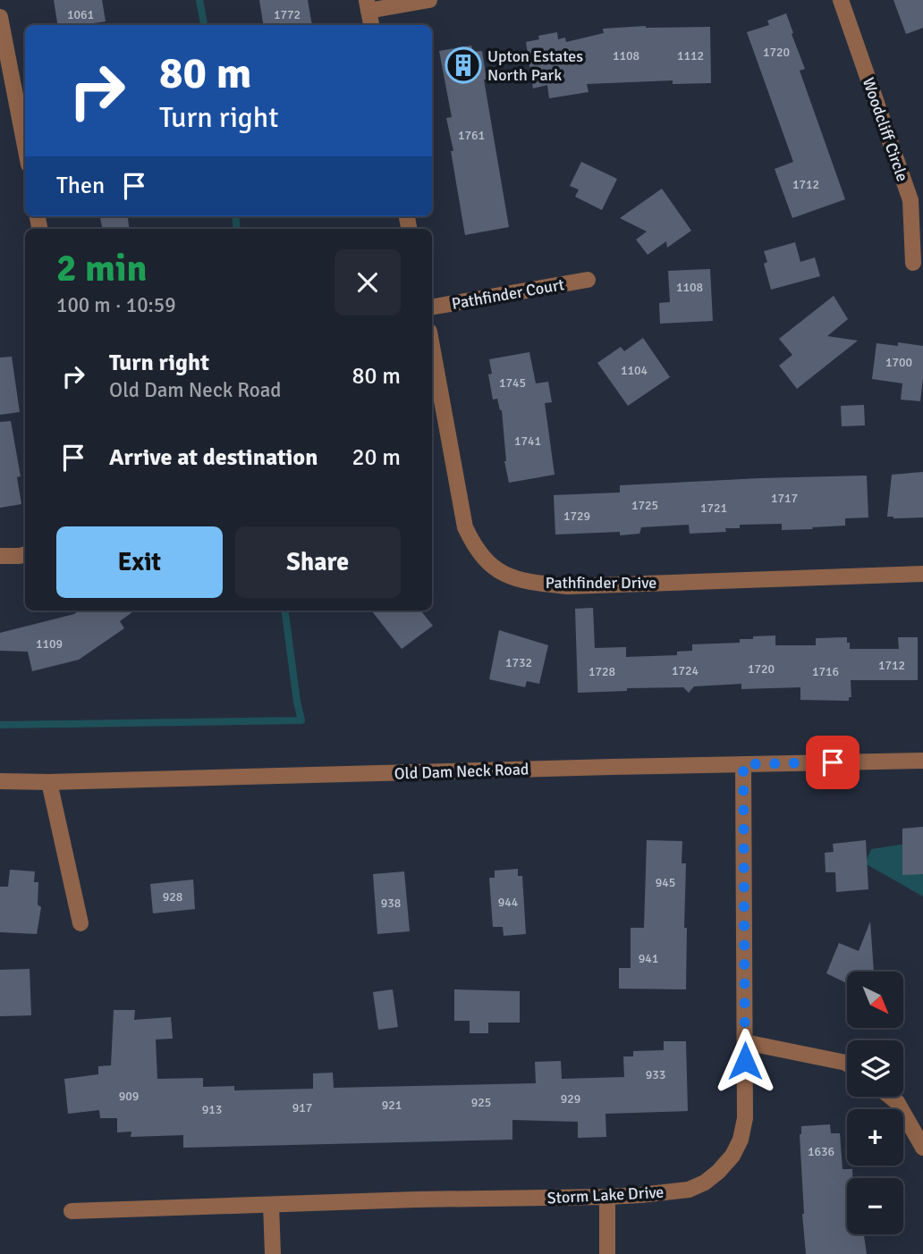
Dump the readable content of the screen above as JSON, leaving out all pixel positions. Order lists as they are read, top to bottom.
{
  "streets": {
    "street": [
      "Woodcliff Circle",
      "Pathfinder Court",
      "Pathfinder Drive",
      "Old Dam Neck Road",
      "Storm Lake Drive"
    ]
  },
  "crossings": [
    ["Old Dam Neck Road", "Storm Lake Drive"]
  ],
  "places": {
    "building": ["Upton Estates North Park"]
  },
  "house_numbers": [
    "1061",
    "1772",
    "1720",
    "1108",
    "1112",
    "1761",
    "1712",
    "1108",
    "1700",
    "1104",
    "1745",
    "1741",
    "1717",
    "1725",
    "1721",
    "1729",
    "1109",
    "1732",
    "1712",
    "1720",
    "1724",
    "1728",
    "1716",
    "945",
    "928",
    "944",
    "938",
    "941",
    "933",
    "909",
    "929",
    "925",
    "921",
    "917",
    "913",
    "1636"
  ],
  "north": "bottom right",
  "page": {
    "turn": ["80 m", "Turn right"],
    "then": "Then",
    "heading": ["2 min", "100 m · 10:59"],
    "list": [
      {
        "name": "Turn right",
        "note": "Old Dam Neck Road",
        "value": "80 m"
      },
      {
        "name": "Arrive at destination",
        "value": "20 m"
      }
    ],
    "buttons": ["Exit", "Share"],
    "map_buttons": ["+", "−"]
  }
}
